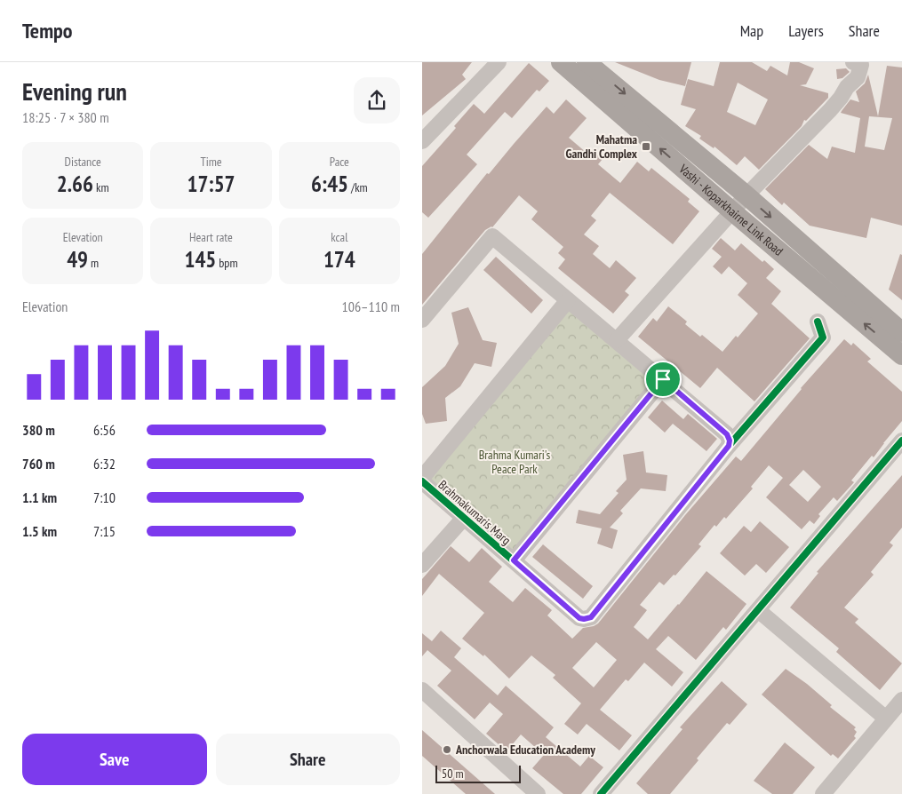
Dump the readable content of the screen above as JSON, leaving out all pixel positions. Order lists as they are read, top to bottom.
{
  "streets": {
    "main road": ["Vashi - Koparkhairne Link Road"],
    "street": ["Brahmakumaris Marg"]
  },
  "parks": ["Brahma Kumari's Peace Park"],
  "places": {
    "transit": ["Mahatma Gandhi Complex"],
    "other": ["Anchorwala Education Academy"]
  },
  "scale_bar": "50 m",
  "page": {
    "header": "Tempo",
    "nav": ["Map", "Layers", "Share"],
    "heading": ["Evening run", "18:25 · 7 × 380 m"],
    "stats": [
      ["Distance", "2.66 km"],
      ["Time", "17:57"],
      ["Pace", "6:45 /km"],
      ["Elevation", "49 m"],
      ["Heart rate", "145 bpm"],
      ["kcal", "174"]
    ],
    "chart": ["Elevation", "106–110 m"],
    "list": [
      {
        "name": "380 m",
        "note": "6:56"
      },
      {
        "name": "760 m",
        "note": "6:32"
      },
      {
        "name": "1.1 km",
        "note": "7:10"
      },
      {
        "name": "1.5 km",
        "note": "7:15"
      }
    ],
    "buttons": ["Save", "Share"],
    "scale": "50 m"
  }
}
